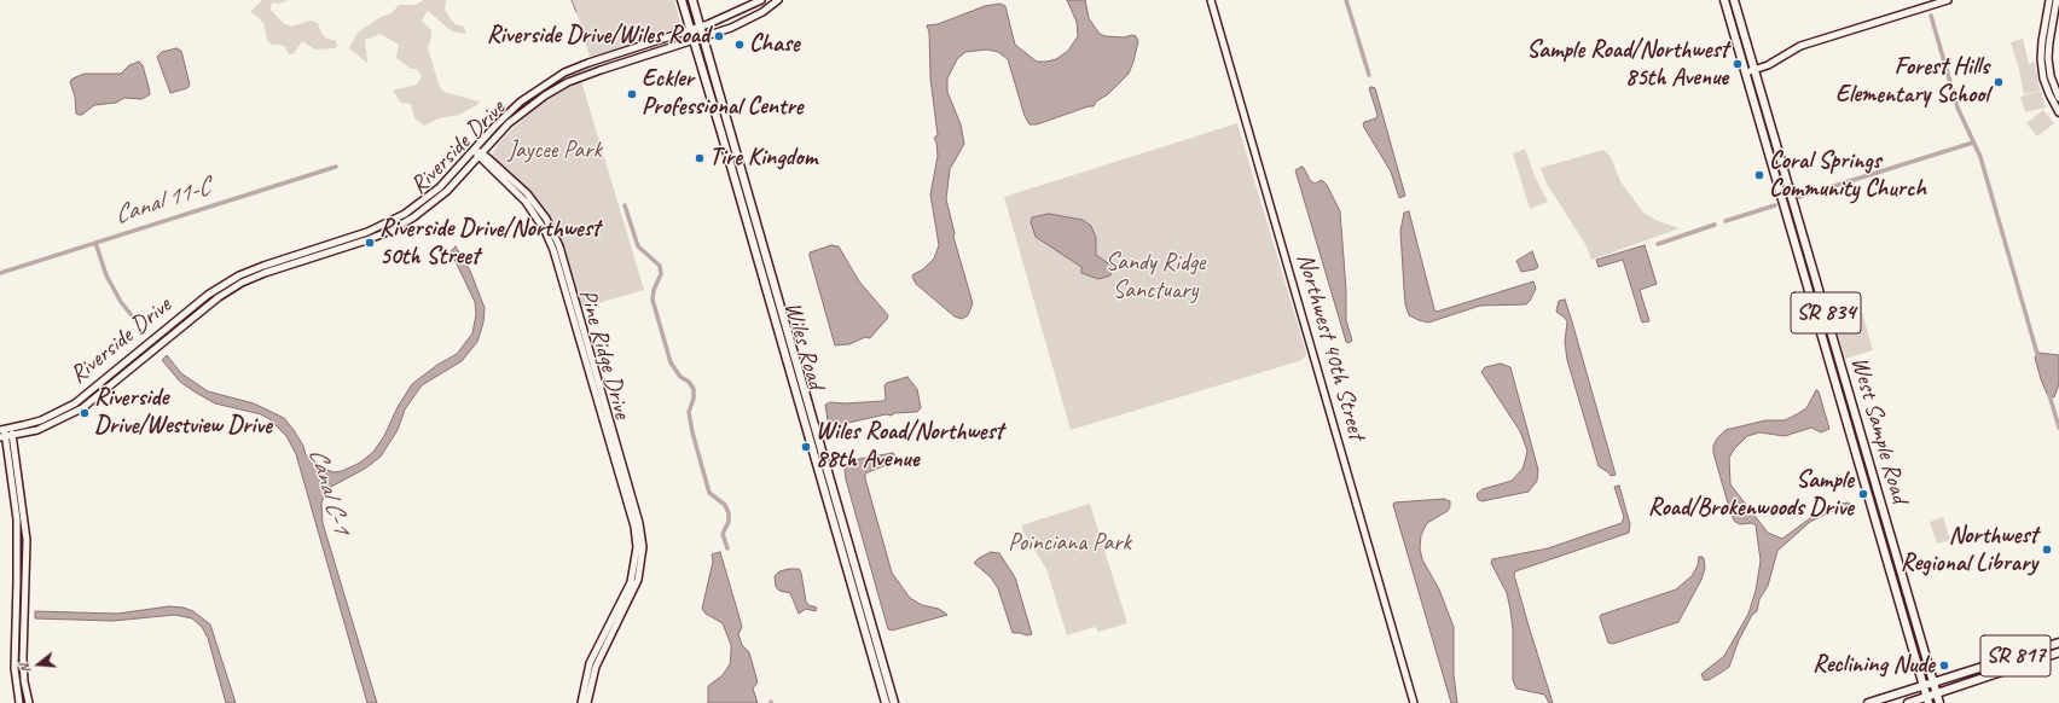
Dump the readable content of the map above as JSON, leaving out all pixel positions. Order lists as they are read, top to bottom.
{
  "streets": {
    "main road": [
      "SR 834",
      "Wiles Road",
      "West Sample Road",
      "SR 817"
    ],
    "street": ["Riverside Drive", "Northwest 40th Street", "Pine Ridge Drive"]
  },
  "crossings": [
    ["Riverside Drive", "Wiles Road"],
    ["Riverside Drive", "Pine Ridge Drive"],
    ["West Sample Road", "SR 817"]
  ],
  "water": ["Canal 11-C", "Canal C-1"],
  "parks": ["Jaycee Park", "Sandy Ridge Sanctuary", "Poinciana Park"],
  "places": [
    "Riverside Drive/Wiles Road",
    "Chase",
    "Sample Road/Northwest 85th Avenue",
    "Forest Hills Elementary School",
    "Eckler Professional Centre",
    "Tire Kingdom",
    "Coral Springs Community Church",
    "Riverside Drive/Northwest 50th Street",
    "Riverside Drive/Westview Drive",
    "Wiles Road/Northwest 88th Avenue",
    "Sample Road/Brokenwoods Drive",
    "Northwest Regional Library",
    "Reclining Nude"
  ],
  "north": "left"
}
